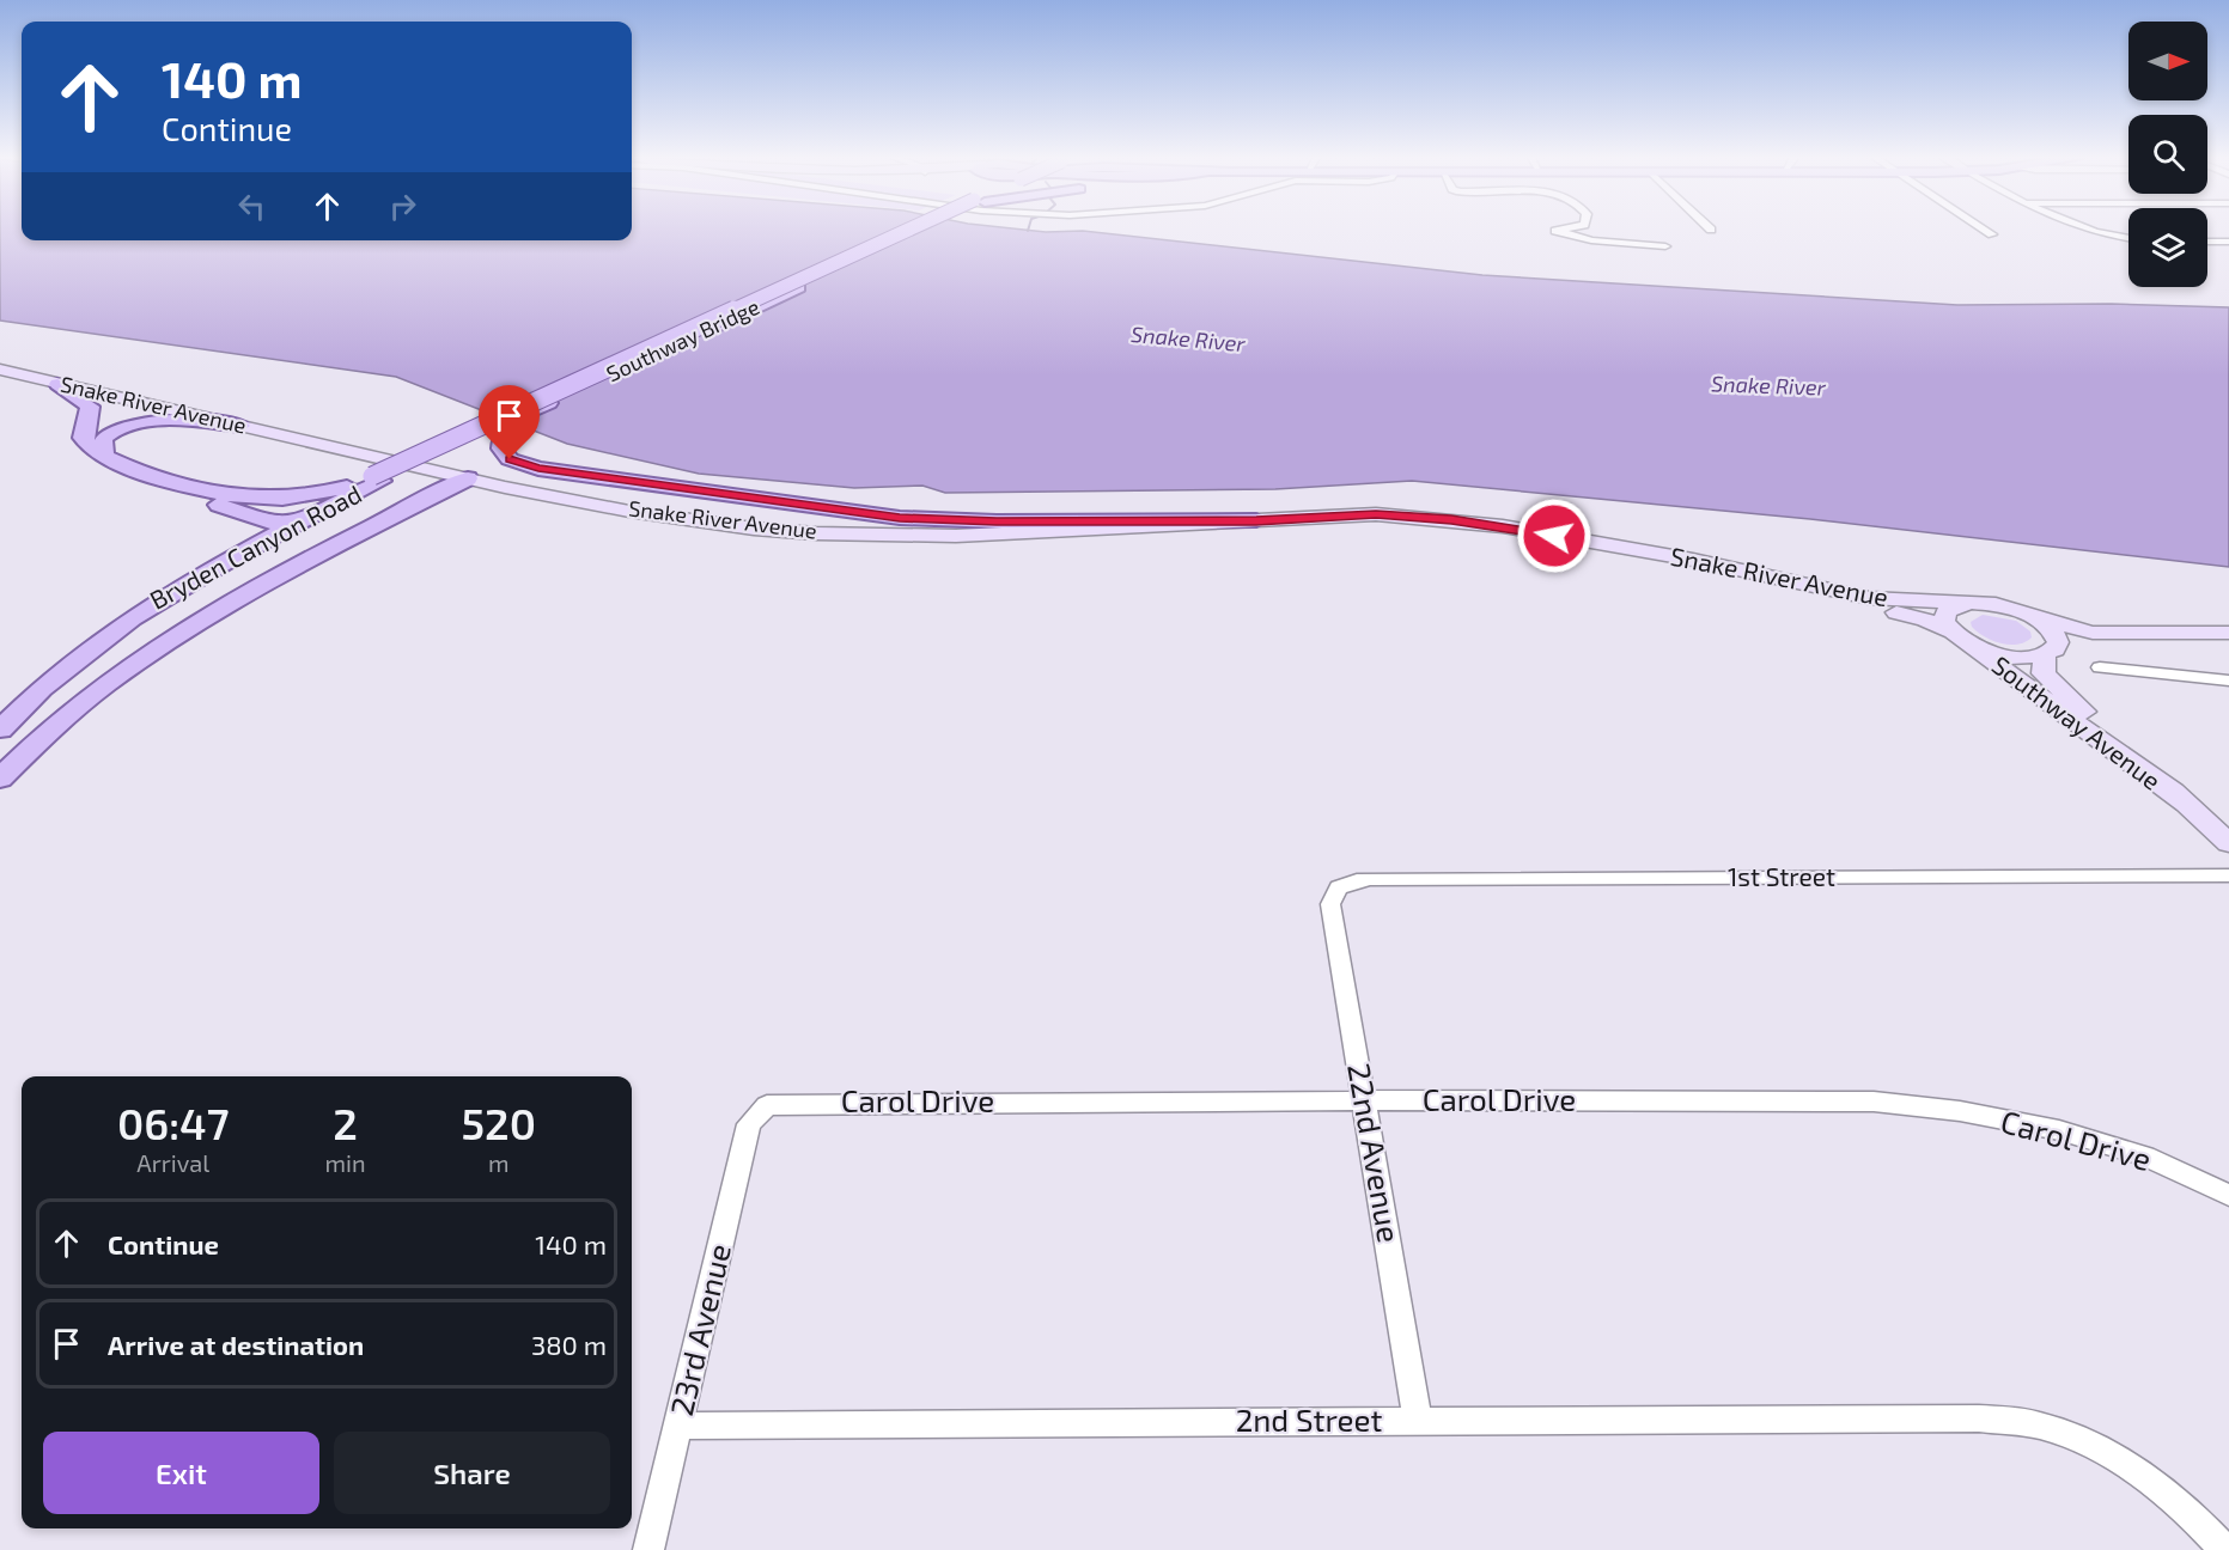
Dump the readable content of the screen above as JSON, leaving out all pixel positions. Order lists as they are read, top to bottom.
{
  "streets": {
    "main road": [
      "Southway Bridge",
      "Snake River Avenue",
      "Bryden Canyon Road",
      "Southway Avenue"
    ],
    "street": [
      "1st Street",
      "Carol Drive",
      "22nd Avenue",
      "23rd Avenue",
      "2nd Street"
    ]
  },
  "crossings": [
    ["Southway Bridge", "Bryden Canyon Road"],
    ["Snake River Avenue", "Southway Avenue"],
    ["1st Street", "22nd Avenue"],
    ["Carol Drive", "22nd Avenue"],
    ["Carol Drive", "23rd Avenue"],
    ["22nd Avenue", "2nd Street"],
    ["23rd Avenue", "2nd Street"]
  ],
  "water": ["Snake River"],
  "north": "right",
  "page": {
    "turn": ["140 m", "Continue"],
    "eta": [
      "06:47",
      "Arrival",
      "2",
      "min",
      "520",
      "m"
    ],
    "list": [
      {
        "name": "Continue",
        "value": "140 m"
      },
      {
        "name": "Arrive at destination",
        "value": "380 m"
      }
    ],
    "buttons": ["Exit", "Share"]
  }
}
